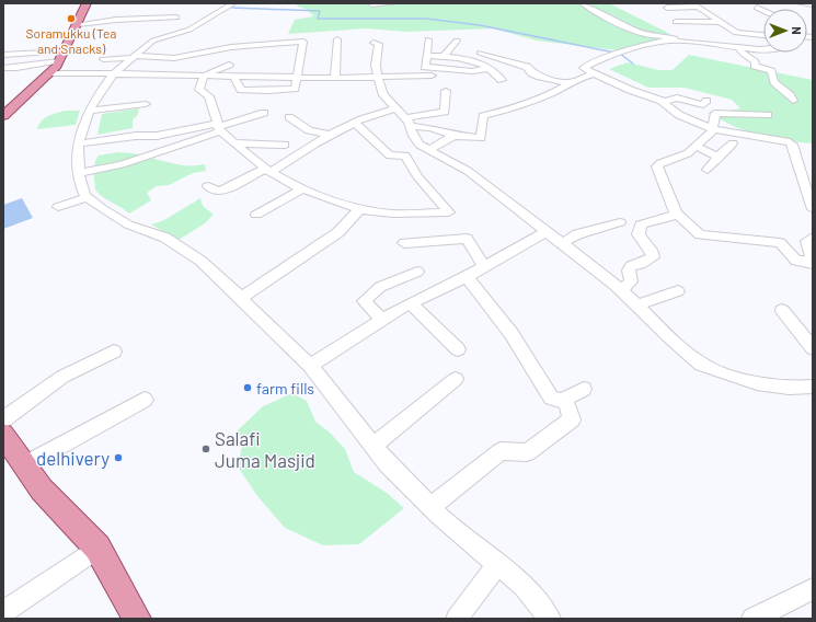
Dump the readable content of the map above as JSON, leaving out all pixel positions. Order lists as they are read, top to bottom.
{
  "places": [
    "Soramukku (Tea and Snacks)",
    "farm fills",
    "Salafi Juma Masjid",
    "delhivery"
  ],
  "north": "right"
}
